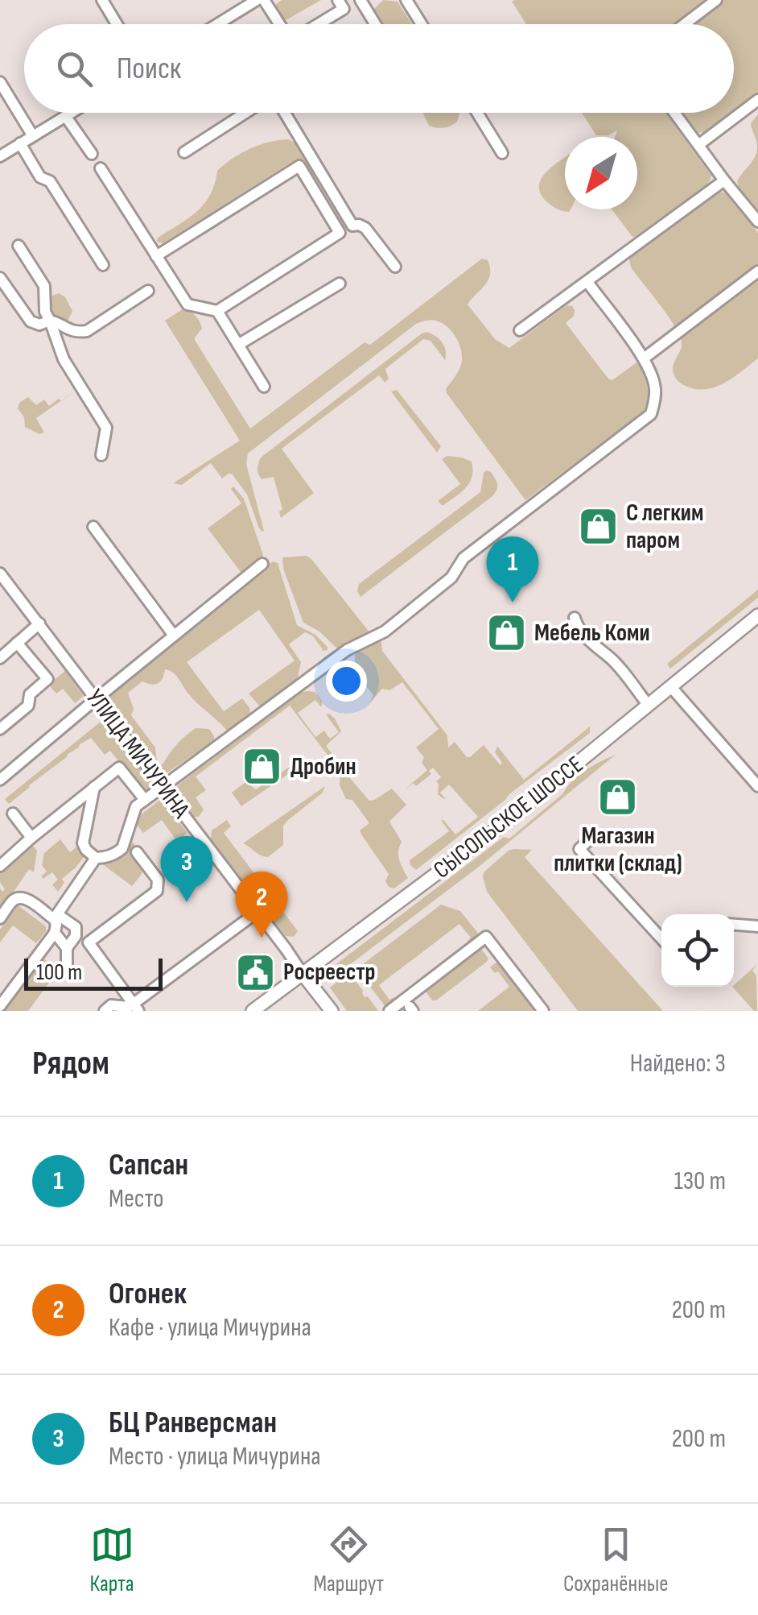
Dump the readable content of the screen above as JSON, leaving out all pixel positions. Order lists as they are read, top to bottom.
{
  "streets": {
    "main road": ["СЫСОЛЬСКОЕ ШОССЕ"],
    "street": ["УЛИЦА МИЧУРИНА"]
  },
  "crossings": [
    ["УЛИЦА МИЧУРИНА", "СЫСОЛЬСКОЕ ШОССЕ"]
  ],
  "places": {
    "shop": [
      "С легким паром",
      "Мебель Коми",
      "Дробин",
      "Магазин плитки (склад)"
    ],
    "public building": ["Росреестр"]
  },
  "scale_bar": "100 m",
  "north": "bottom left",
  "page": {
    "search": "Поиск",
    "pins": ["1", "3", "2"],
    "scale": "100 m",
    "heading": ["Рядом", "Найдено: 3"],
    "list": [
      {
        "mark": "1",
        "name": "Сапсан",
        "note": "Место",
        "value": "130 m"
      },
      {
        "mark": "2",
        "name": "Огонек",
        "note": "Кафе · улица Мичурина",
        "value": "200 m"
      },
      {
        "mark": "3",
        "name": "БЦ Ранверсман",
        "note": "Место · улица Мичурина",
        "value": "200 m"
      }
    ],
    "nav": ["Карта", "Маршрут", "Сохранённые"]
  }
}
